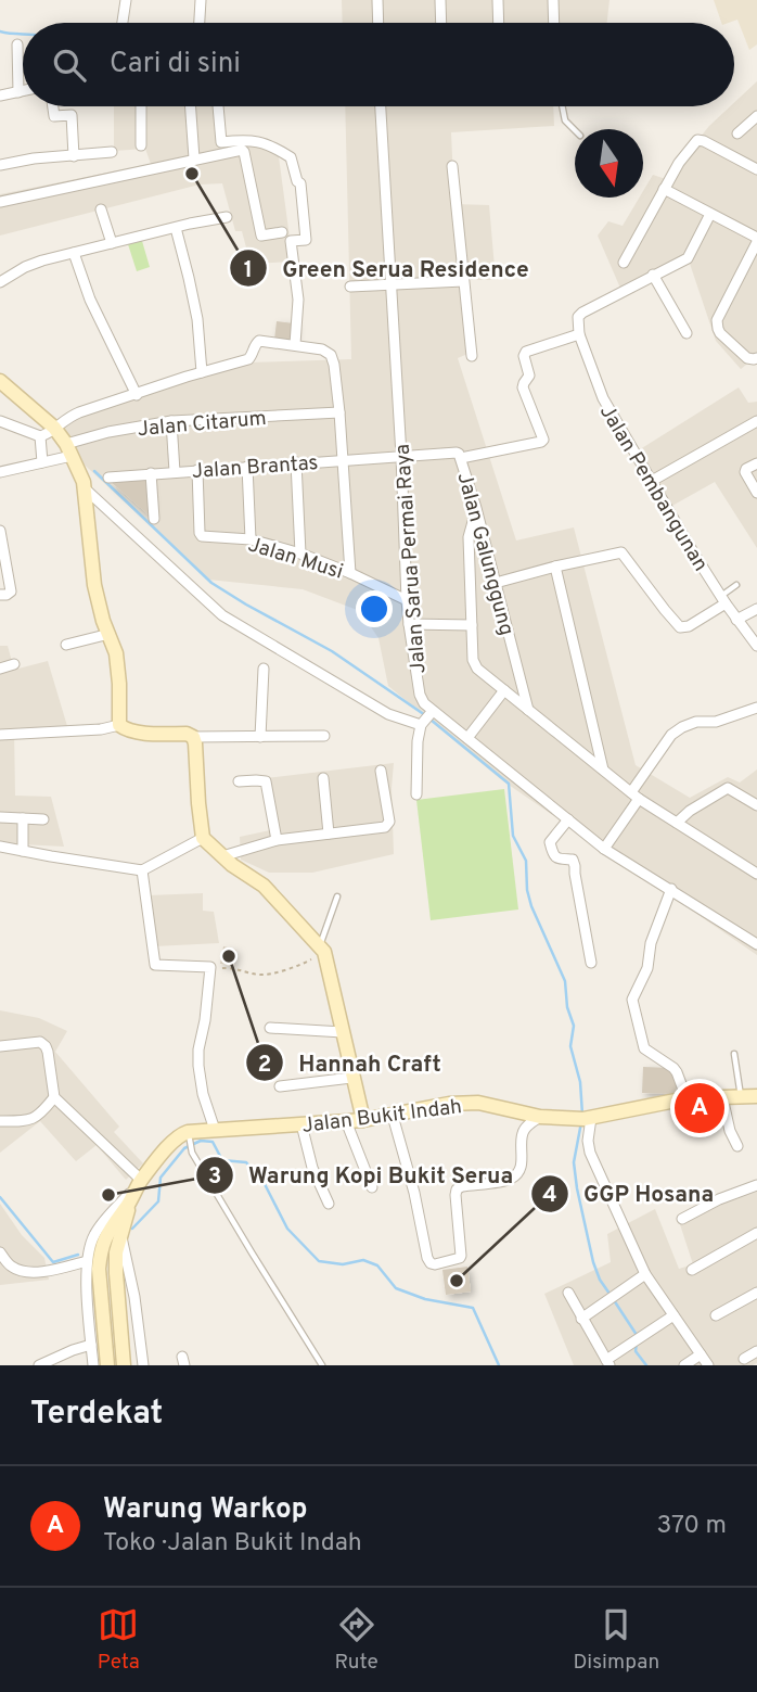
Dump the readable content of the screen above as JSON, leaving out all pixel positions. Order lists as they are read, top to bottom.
{
  "streets": {
    "main road": ["Jalan Bukit Indah"],
    "street": [
      "Jalan Citarum",
      "Jalan Brantas",
      "Jalan Pembangunan",
      "Jalan Galunggung",
      "Jalan Musi",
      "Jalan Sarua Permai Raya"
    ]
  },
  "crossings": [
    ["Jalan Brantas", "Jalan Galunggung"],
    ["Jalan Brantas", "Jalan Musi"],
    ["Jalan Brantas", "Jalan Sarua Permai Raya"],
    ["Jalan Galunggung", "Jalan Sarua Permai Raya"],
    ["Jalan Musi", "Jalan Sarua Permai Raya"]
  ],
  "places": [
    "Green Serua Residence",
    "Hannah Craft",
    "Warung Kopi Bukit Serua",
    "GGP Hosana"
  ],
  "north": "bottom",
  "page": {
    "search": "Cari di sini",
    "pins": "A",
    "heading": "Terdekat",
    "list": [
      {
        "mark": "A",
        "name": "Warung Warkop",
        "note": "Toko · Jalan Bukit Indah",
        "value": "370 m"
      }
    ],
    "nav": ["Peta", "Rute", "Disimpan"]
  }
}
